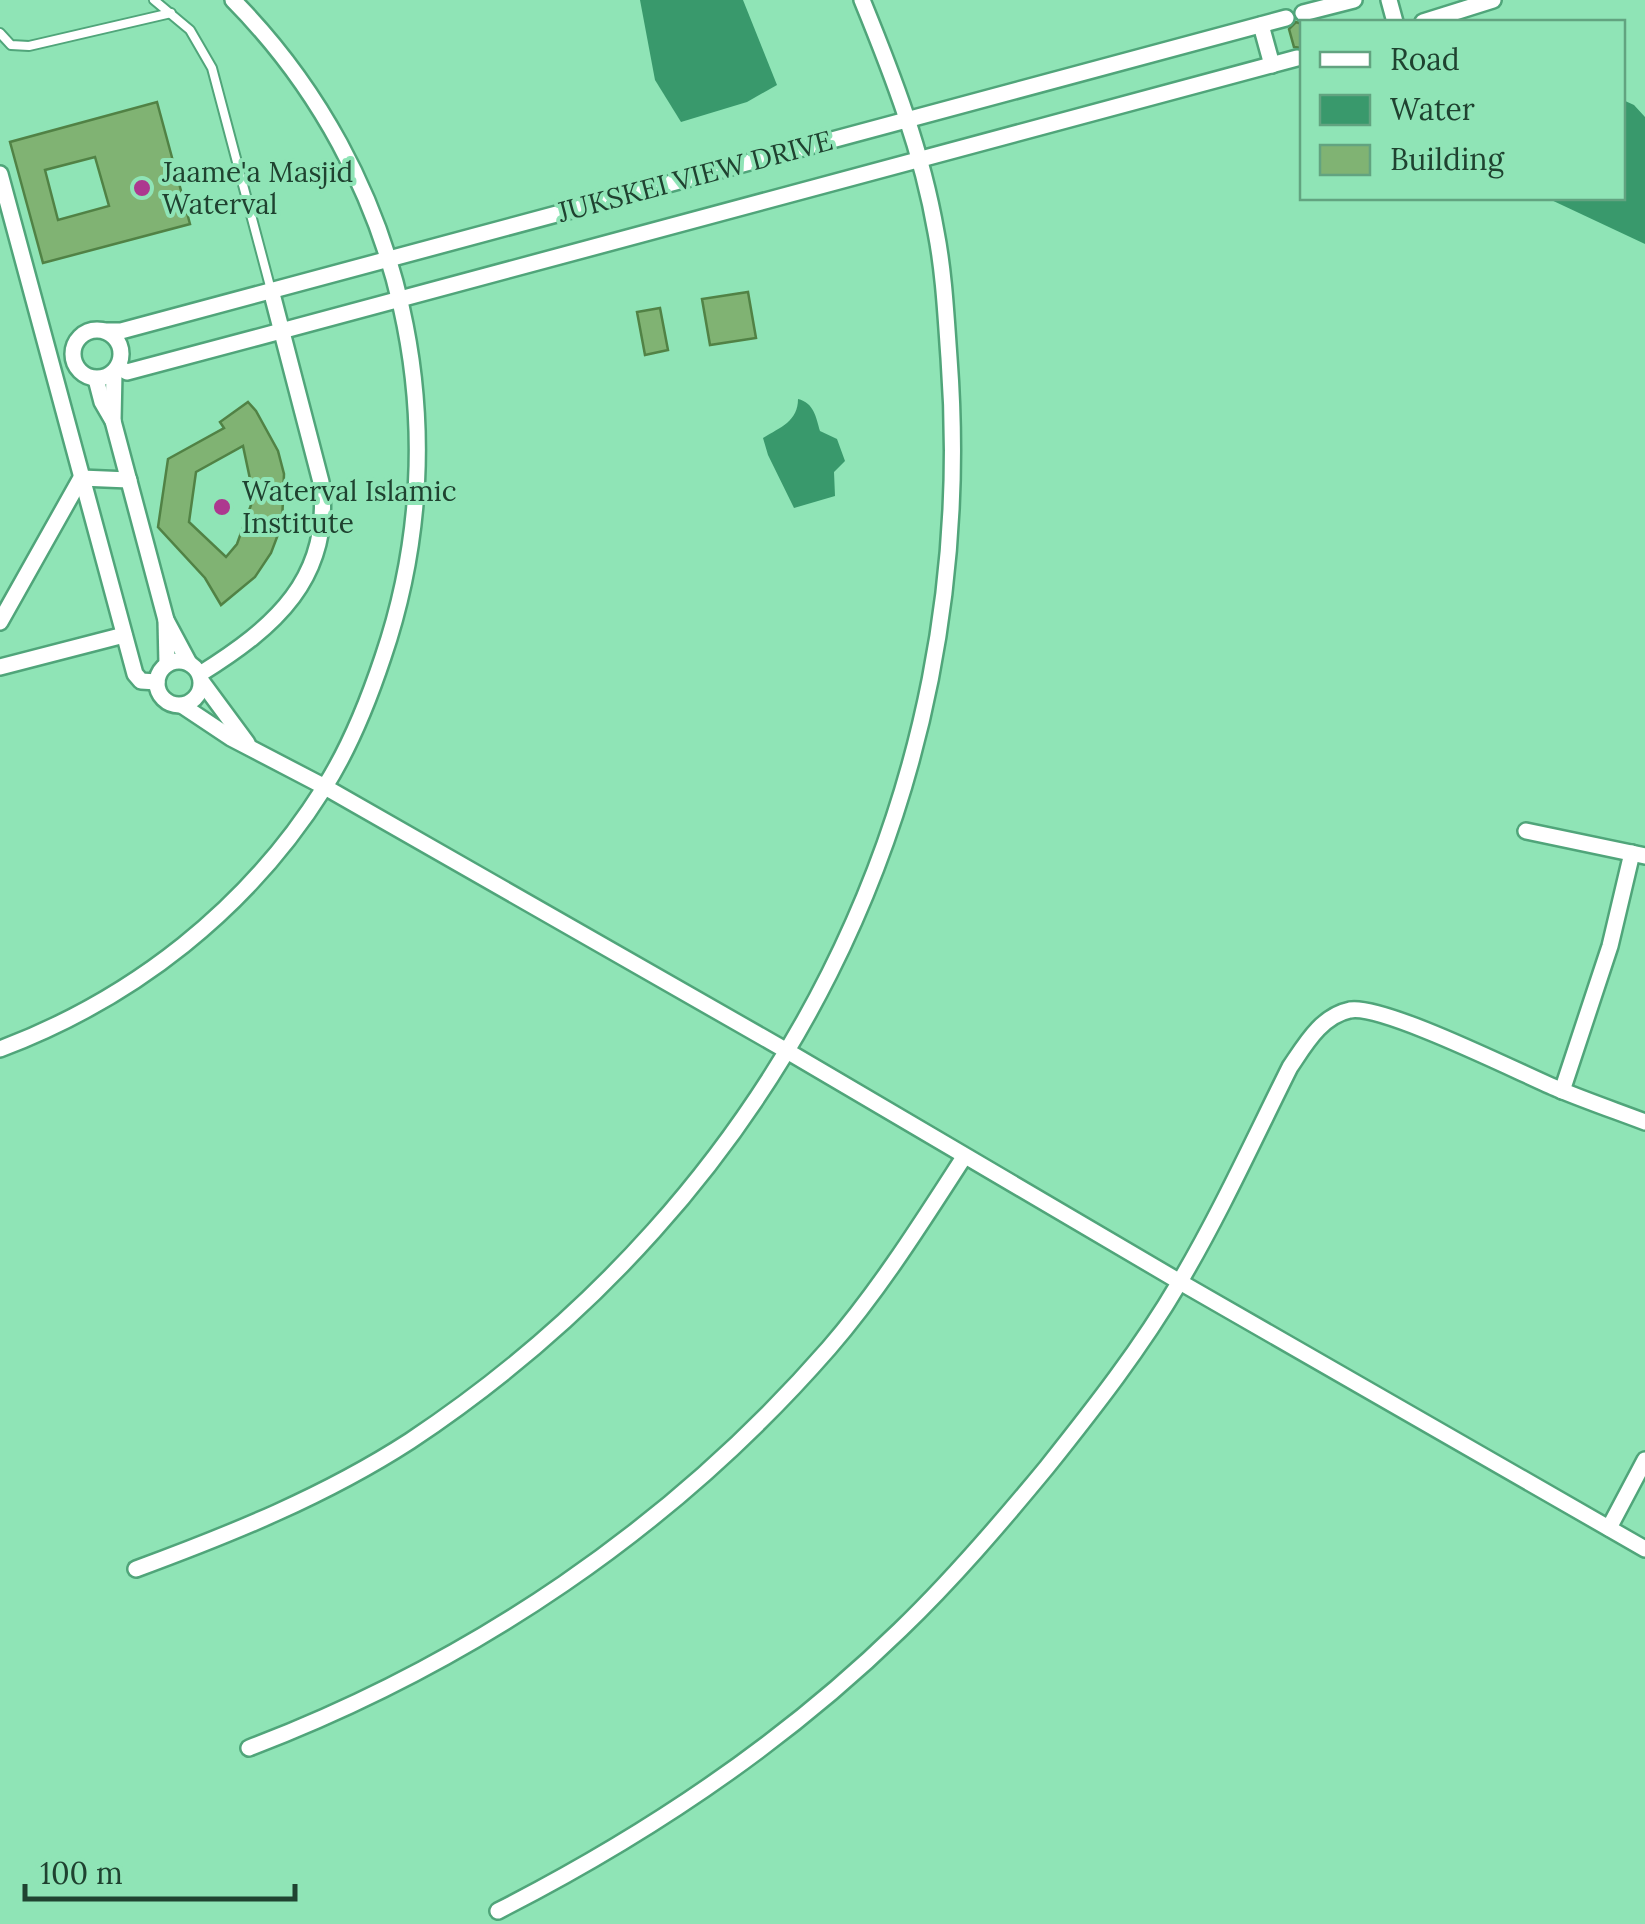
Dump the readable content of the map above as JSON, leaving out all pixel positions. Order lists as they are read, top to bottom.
{
  "streets": {
    "street": ["JUKSKEI VIEW DRIVE"]
  },
  "places": ["Jaame'a Masjid Waterval", "Waterval Islamic Institute"],
  "legend": ["Road", "Water", "Building"],
  "scale_bar": "100 m"
}
